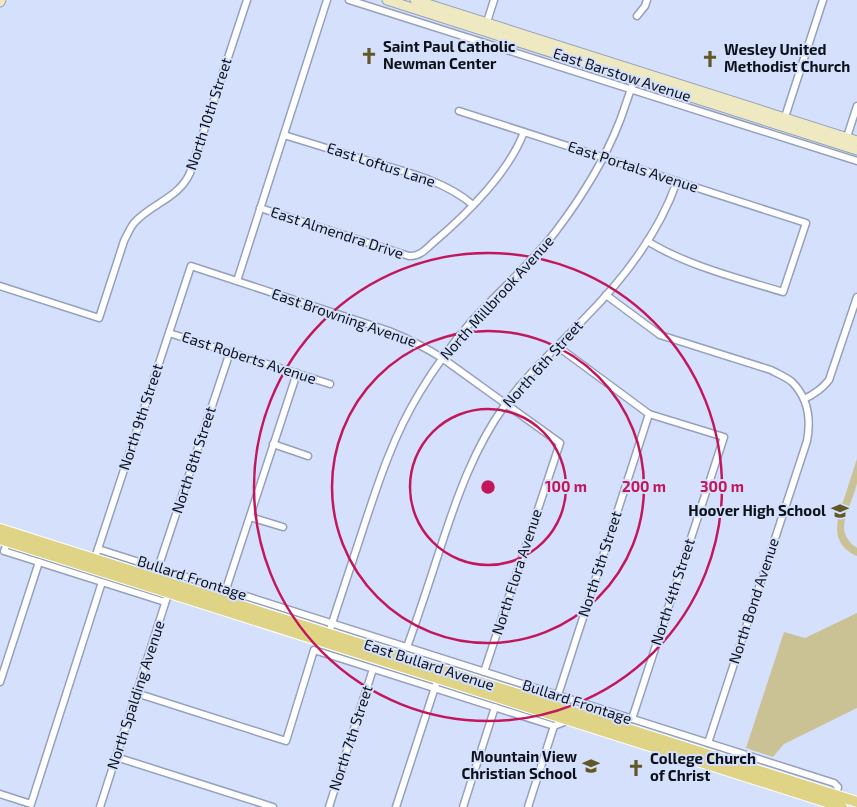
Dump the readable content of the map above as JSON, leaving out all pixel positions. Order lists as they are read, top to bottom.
{
  "streets": {
    "main road": ["East Barstow Avenue", "East Bullard Avenue"],
    "street": [
      "North 10th Street",
      "East Loftus Lane",
      "East Portals Avenue",
      "East Almendra Drive",
      "North Millbrook Avenue",
      "East Browning Avenue",
      "East Roberts Avenue",
      "North 6th Street",
      "North 9th Street",
      "North 8th Street",
      "North 5th Street",
      "North Flora Avenue",
      "Bullard Frontage",
      "North 4th Street",
      "North Bond Avenue",
      "North Spalding Avenue",
      "North 7th Street"
    ]
  },
  "crossings": [
    ["East Barstow Avenue", "North Millbrook Avenue"],
    ["East Loftus Lane", "East Almendra Drive"],
    ["East Portals Avenue", "North Millbrook Avenue"],
    ["East Portals Avenue", "North 6th Street"],
    ["North Millbrook Avenue", "East Browning Avenue"],
    ["North Millbrook Avenue", "Bullard Frontage"],
    ["North Millbrook Avenue", "East Bullard Avenue"],
    ["East Browning Avenue", "North 6th Street"],
    ["East Browning Avenue", "North 9th Street"],
    ["East Browning Avenue", "North Flora Avenue"],
    ["East Roberts Avenue", "North 9th Street"],
    ["East Roberts Avenue", "North 8th Street"],
    ["North 6th Street", "Bullard Frontage"],
    ["North 9th Street", "Bullard Frontage"],
    ["North 9th Street", "East Bullard Avenue"],
    ["North 8th Street", "Bullard Frontage"],
    ["North 5th Street", "Bullard Frontage"],
    ["North 5th Street", "North 4th Street"],
    ["North 5th Street", "East Bullard Avenue"],
    ["North Flora Avenue", "Bullard Frontage"],
    ["Bullard Frontage", "North 4th Street"],
    ["Bullard Frontage", "North Bond Avenue"],
    ["Bullard Frontage", "East Bullard Avenue"],
    ["East Bullard Avenue", "North Spalding Avenue"]
  ],
  "places": {
    "church": ["Saint Paul Catholic Newman Center", "Wesley United Methodist Church", "College Church of Christ"],
    "school or university": ["Hoover High School", "Mountain View Christian School"]
  },
  "rings": ["100 m", "200 m", "300 m"]
}
